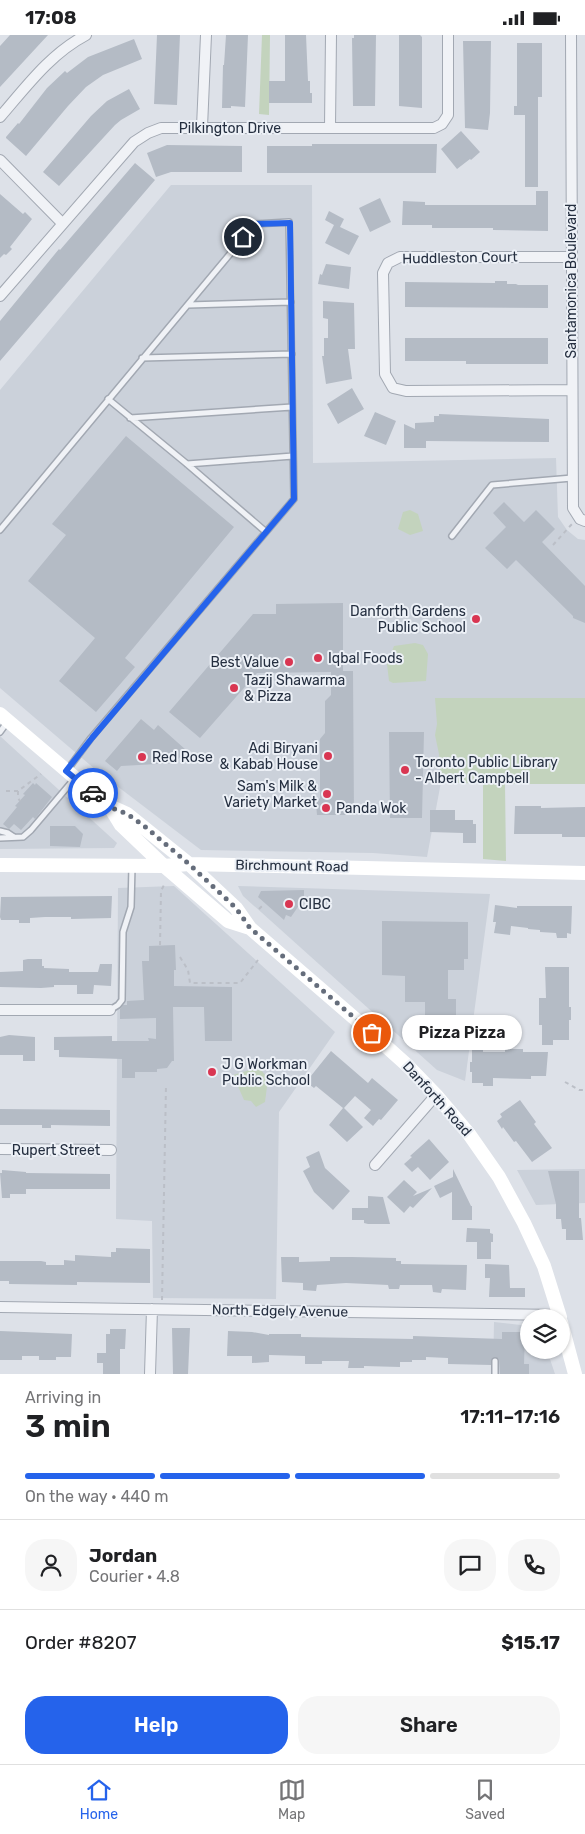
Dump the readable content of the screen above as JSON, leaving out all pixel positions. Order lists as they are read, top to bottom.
{
  "streets": {
    "main road": ["Birchmount Road", "Danforth Road"],
    "street": [
      "Pilkington Drive",
      "Huddleston Court",
      "Santamonica Boulevard",
      "Rupert Street",
      "North Edgely Avenue"
    ]
  },
  "crossings": [
    ["Huddleston Court", "Santamonica Boulevard"],
    ["Birchmount Road", "Danforth Road"]
  ],
  "places": [
    "Danforth Gardens Public School",
    "Iqbal Foods",
    "Best Value",
    "Tazij Shawarma & Pizza",
    "Adi Biryani & Kabab House",
    "Red Rose",
    "Toronto Public Library - Albert Campbell",
    "Sam's Milk & Variety Market",
    "Panda Wok",
    "CIBC",
    "Pizza Pizza",
    "J G Workman Public School"
  ],
  "page": {
    "status": "17:08",
    "bubble": "Pizza Pizza",
    "heading": ["3 min", "Arriving in", "17:11–17:16"],
    "panel": [
      "Jordan",
      "Courier · 4.8",
      "Order #8207",
      "$15.17"
    ],
    "bar": "On the way · 440 m",
    "buttons": ["Help", "Share"],
    "tabs": ["Home", "Map", "Saved"]
  }
}
